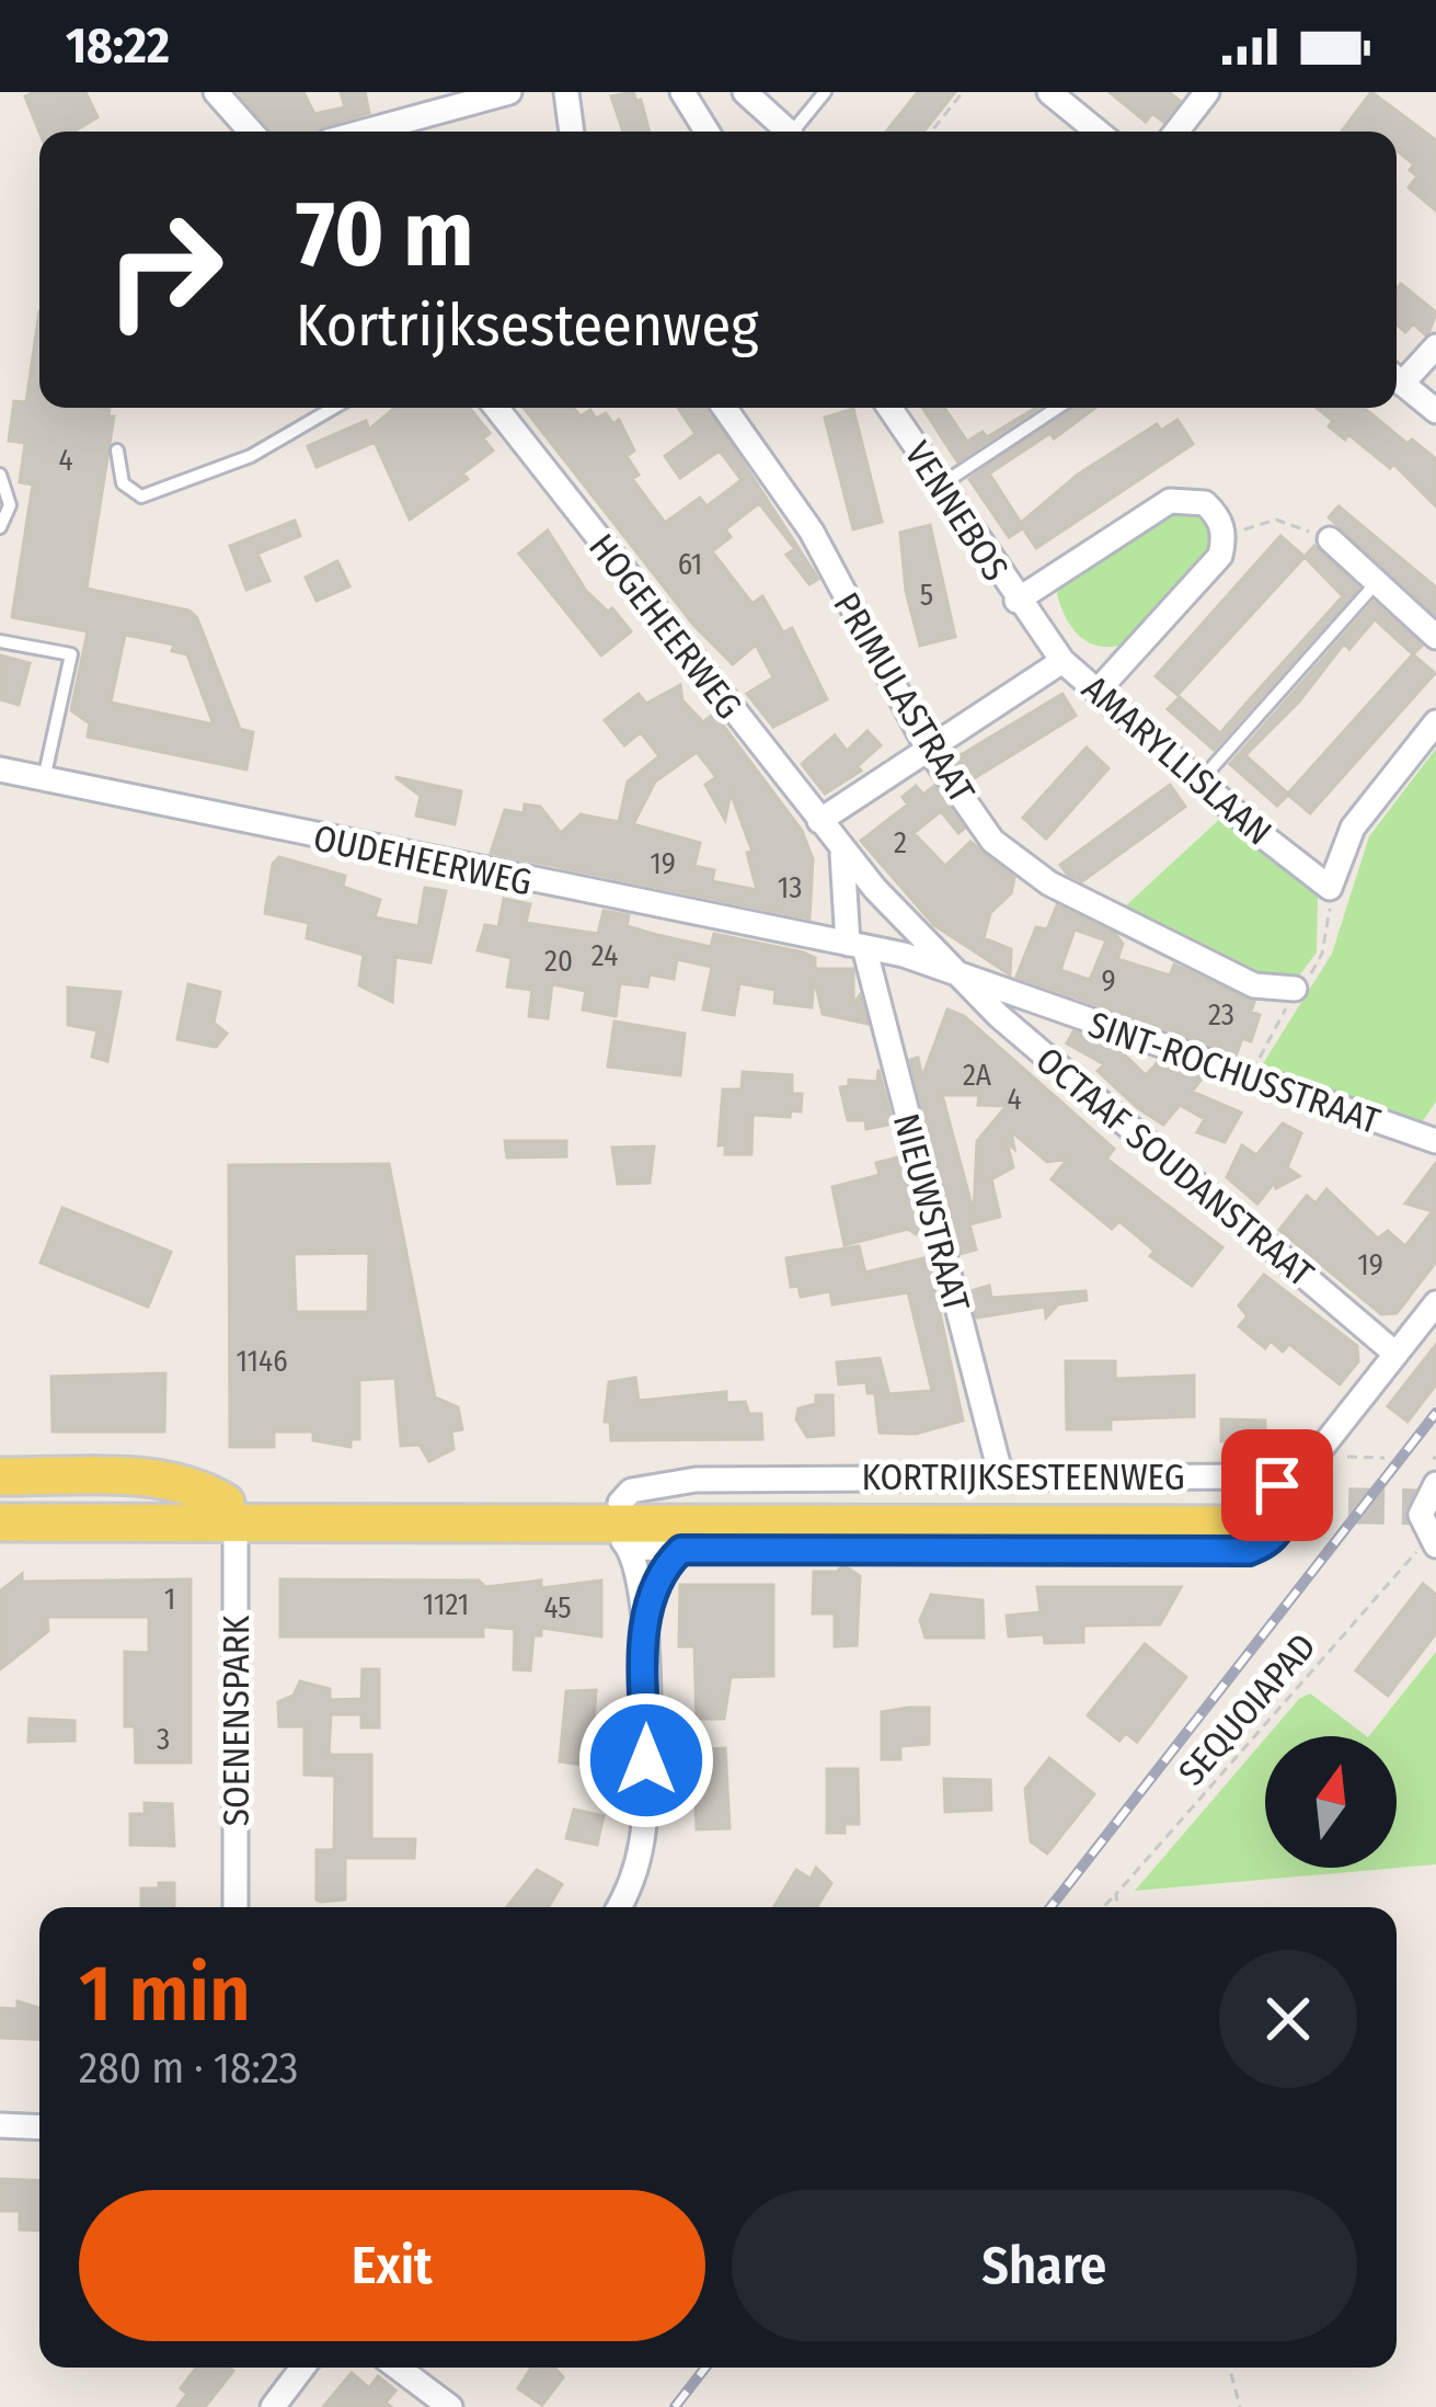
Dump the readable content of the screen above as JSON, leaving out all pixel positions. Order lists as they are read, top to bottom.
{
  "streets": {
    "main road": ["KORTRIJKSESTEENWEG"],
    "street": [
      "VENNEBOS",
      "HOGEHEERWEG",
      "PRIMULASTRAAT",
      "AMARYLLISLAAN",
      "OUDEHEERWEG",
      "SINT-ROCHUSSTRAAT",
      "OCTAAF SOUDANSTRAAT",
      "NIEUWSTRAAT",
      "SOENENSPARK"
    ],
    "path": ["SEQUOIAPAD"]
  },
  "crossings": [
    ["VENNEBOS", "AMARYLLISLAAN"],
    ["HOGEHEERWEG", "OCTAAF SOUDANSTRAAT"],
    ["HOGEHEERWEG", "NIEUWSTRAAT"],
    ["OUDEHEERWEG", "SINT-ROCHUSSTRAAT"],
    ["OUDEHEERWEG", "NIEUWSTRAAT"],
    ["SINT-ROCHUSSTRAAT", "OCTAAF SOUDANSTRAAT"],
    ["NIEUWSTRAAT", "KORTRIJKSESTEENWEG"],
    ["KORTRIJKSESTEENWEG", "SOENENSPARK"]
  ],
  "house_numbers": [
    "4",
    "61",
    "5",
    "2",
    "19",
    "13",
    "24",
    "20",
    "9",
    "23",
    "2A",
    "4",
    "19",
    "1146",
    "1",
    "1121",
    "45",
    "3"
  ],
  "north": "top",
  "page": {
    "status": "18:22",
    "turn": ["70 m", "Kortrijksesteenweg"],
    "heading": ["1 min", "280 m · 18:23"],
    "buttons": ["Exit", "Share"]
  }
}
